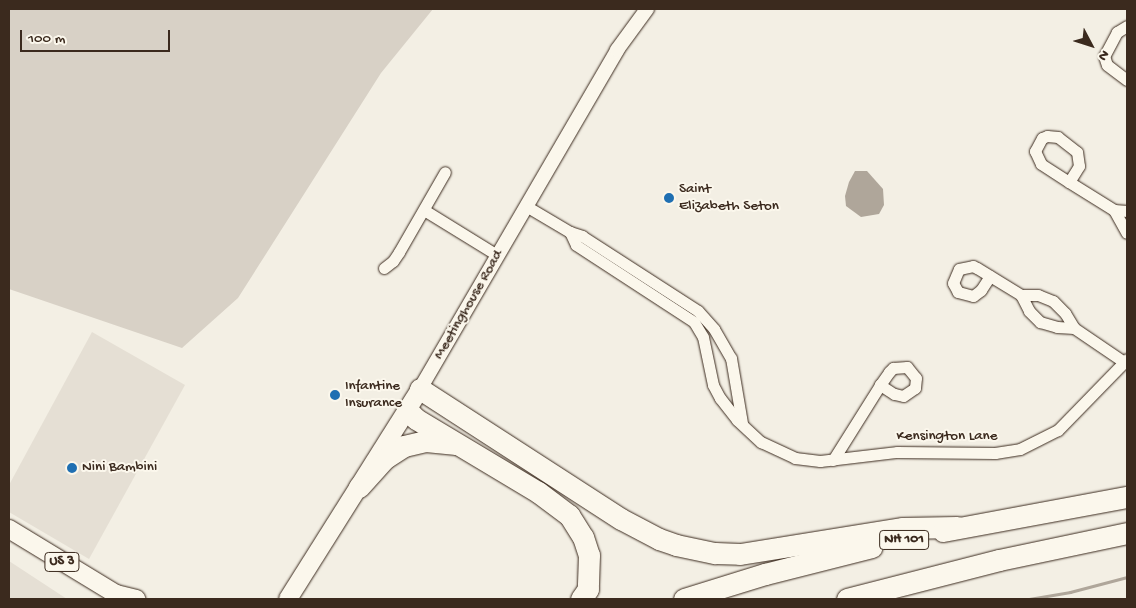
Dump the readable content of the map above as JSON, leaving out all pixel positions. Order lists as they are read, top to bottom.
{
  "streets": {
    "highway": ["NH 101"],
    "main road": ["Meetinghouse Road", "US 3"],
    "street": ["Kensington Lane"]
  },
  "crossings": [
    ["Meetinghouse Road", "Kensington Lane"]
  ],
  "places": ["Saint Elizabeth Seton", "Infantine Insurance", "Nini Bambini"],
  "scale_bar": "100 m",
  "north": "bottom right"
}
